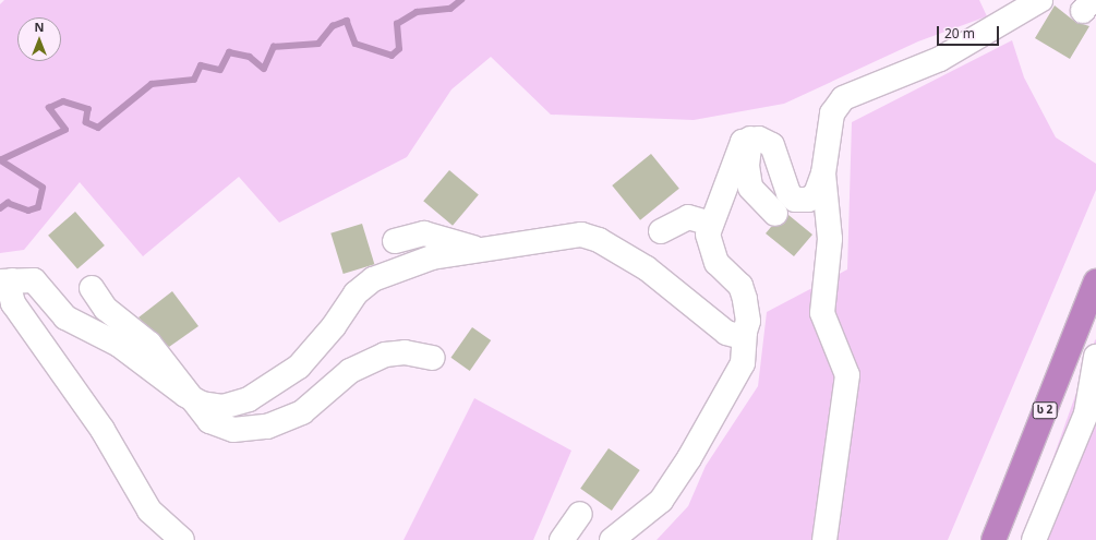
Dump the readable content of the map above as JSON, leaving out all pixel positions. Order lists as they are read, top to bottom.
{
  "streets": {
    "highway": ["ს 2"]
  },
  "scale_bar": "20 m",
  "north": "top"
}
